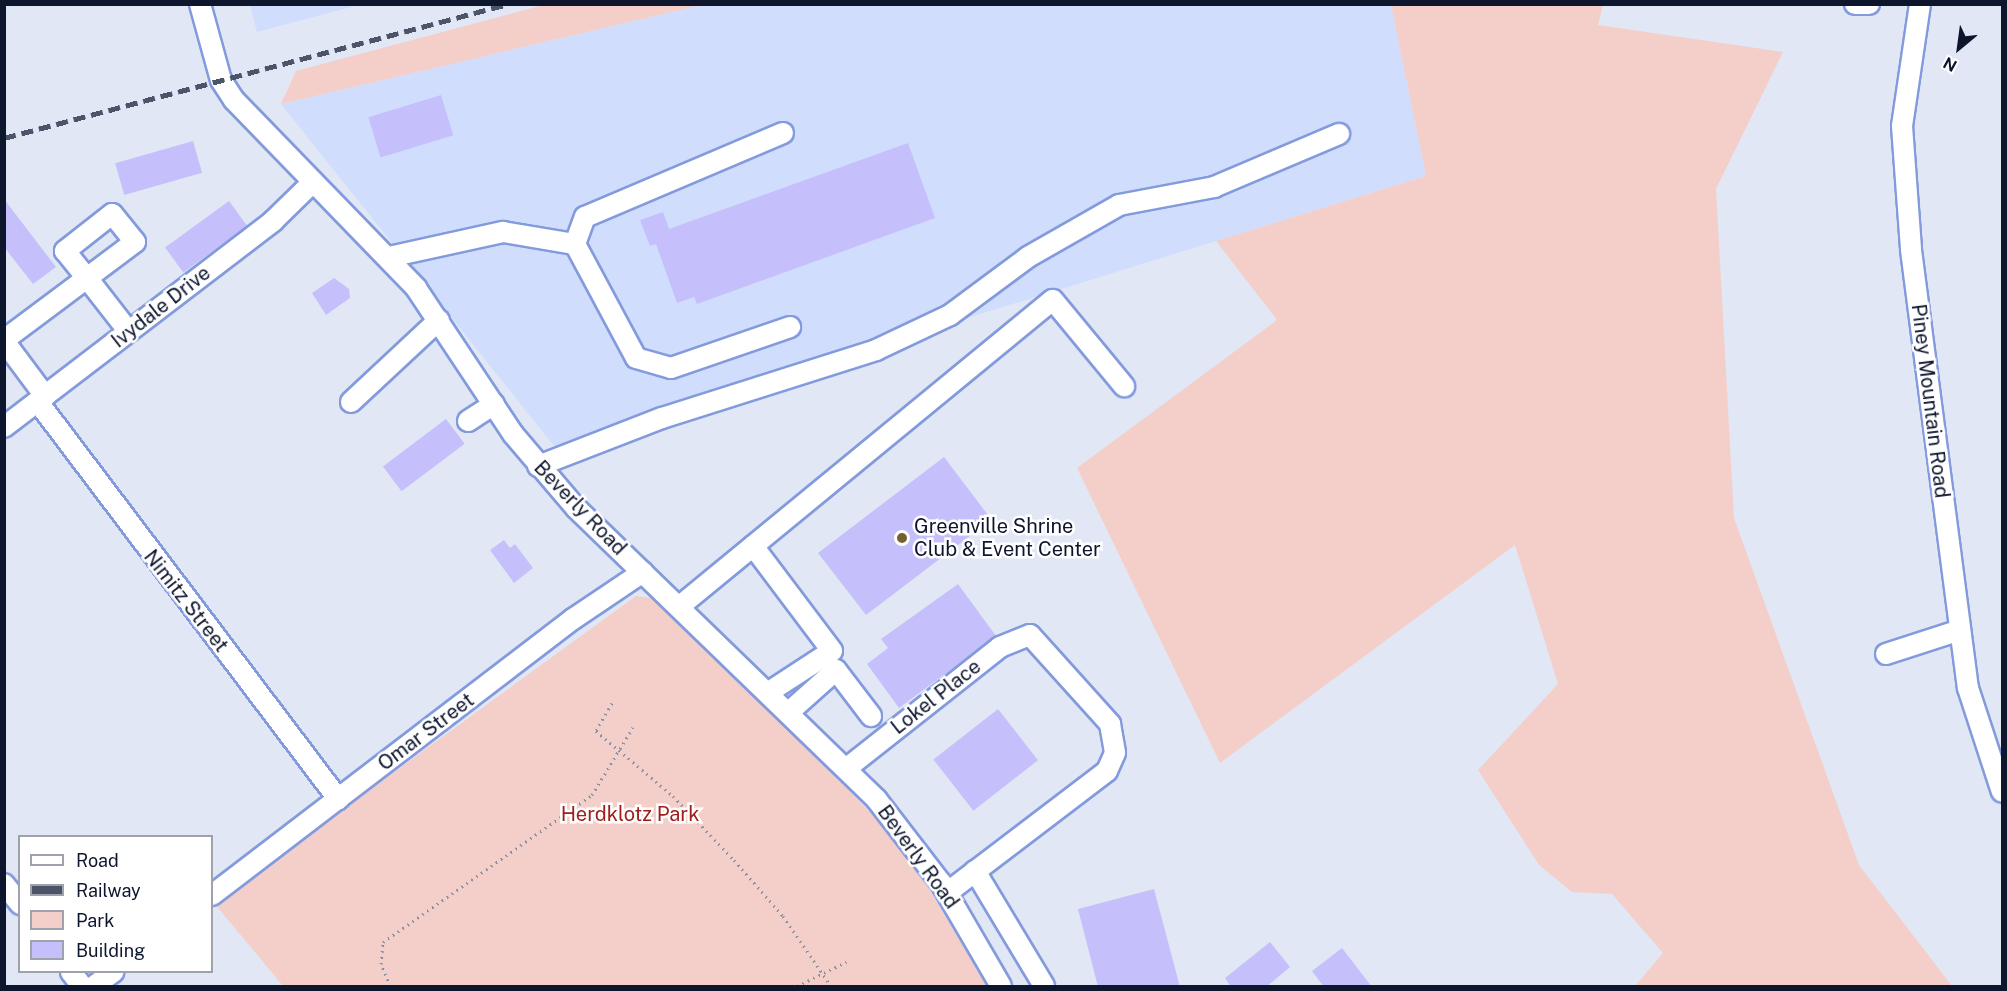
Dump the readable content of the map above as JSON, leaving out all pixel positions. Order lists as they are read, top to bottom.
{
  "streets": {
    "street": [
      "Ivydale Drive",
      "Piney Mountain Road",
      "Beverly Road",
      "Nimitz Street",
      "Lokel Place",
      "Omar Street"
    ]
  },
  "crossings": [
    ["Ivydale Drive", "Beverly Road"],
    ["Ivydale Drive", "Nimitz Street"],
    ["Beverly Road", "Lokel Place"],
    ["Beverly Road", "Omar Street"],
    ["Nimitz Street", "Omar Street"]
  ],
  "parks": ["Herdklotz Park"],
  "places": ["Greenville Shrine Club & Event Center"],
  "legend": [
    "Road",
    "Railway",
    "Park",
    "Building"
  ],
  "north": "bottom left"
}
